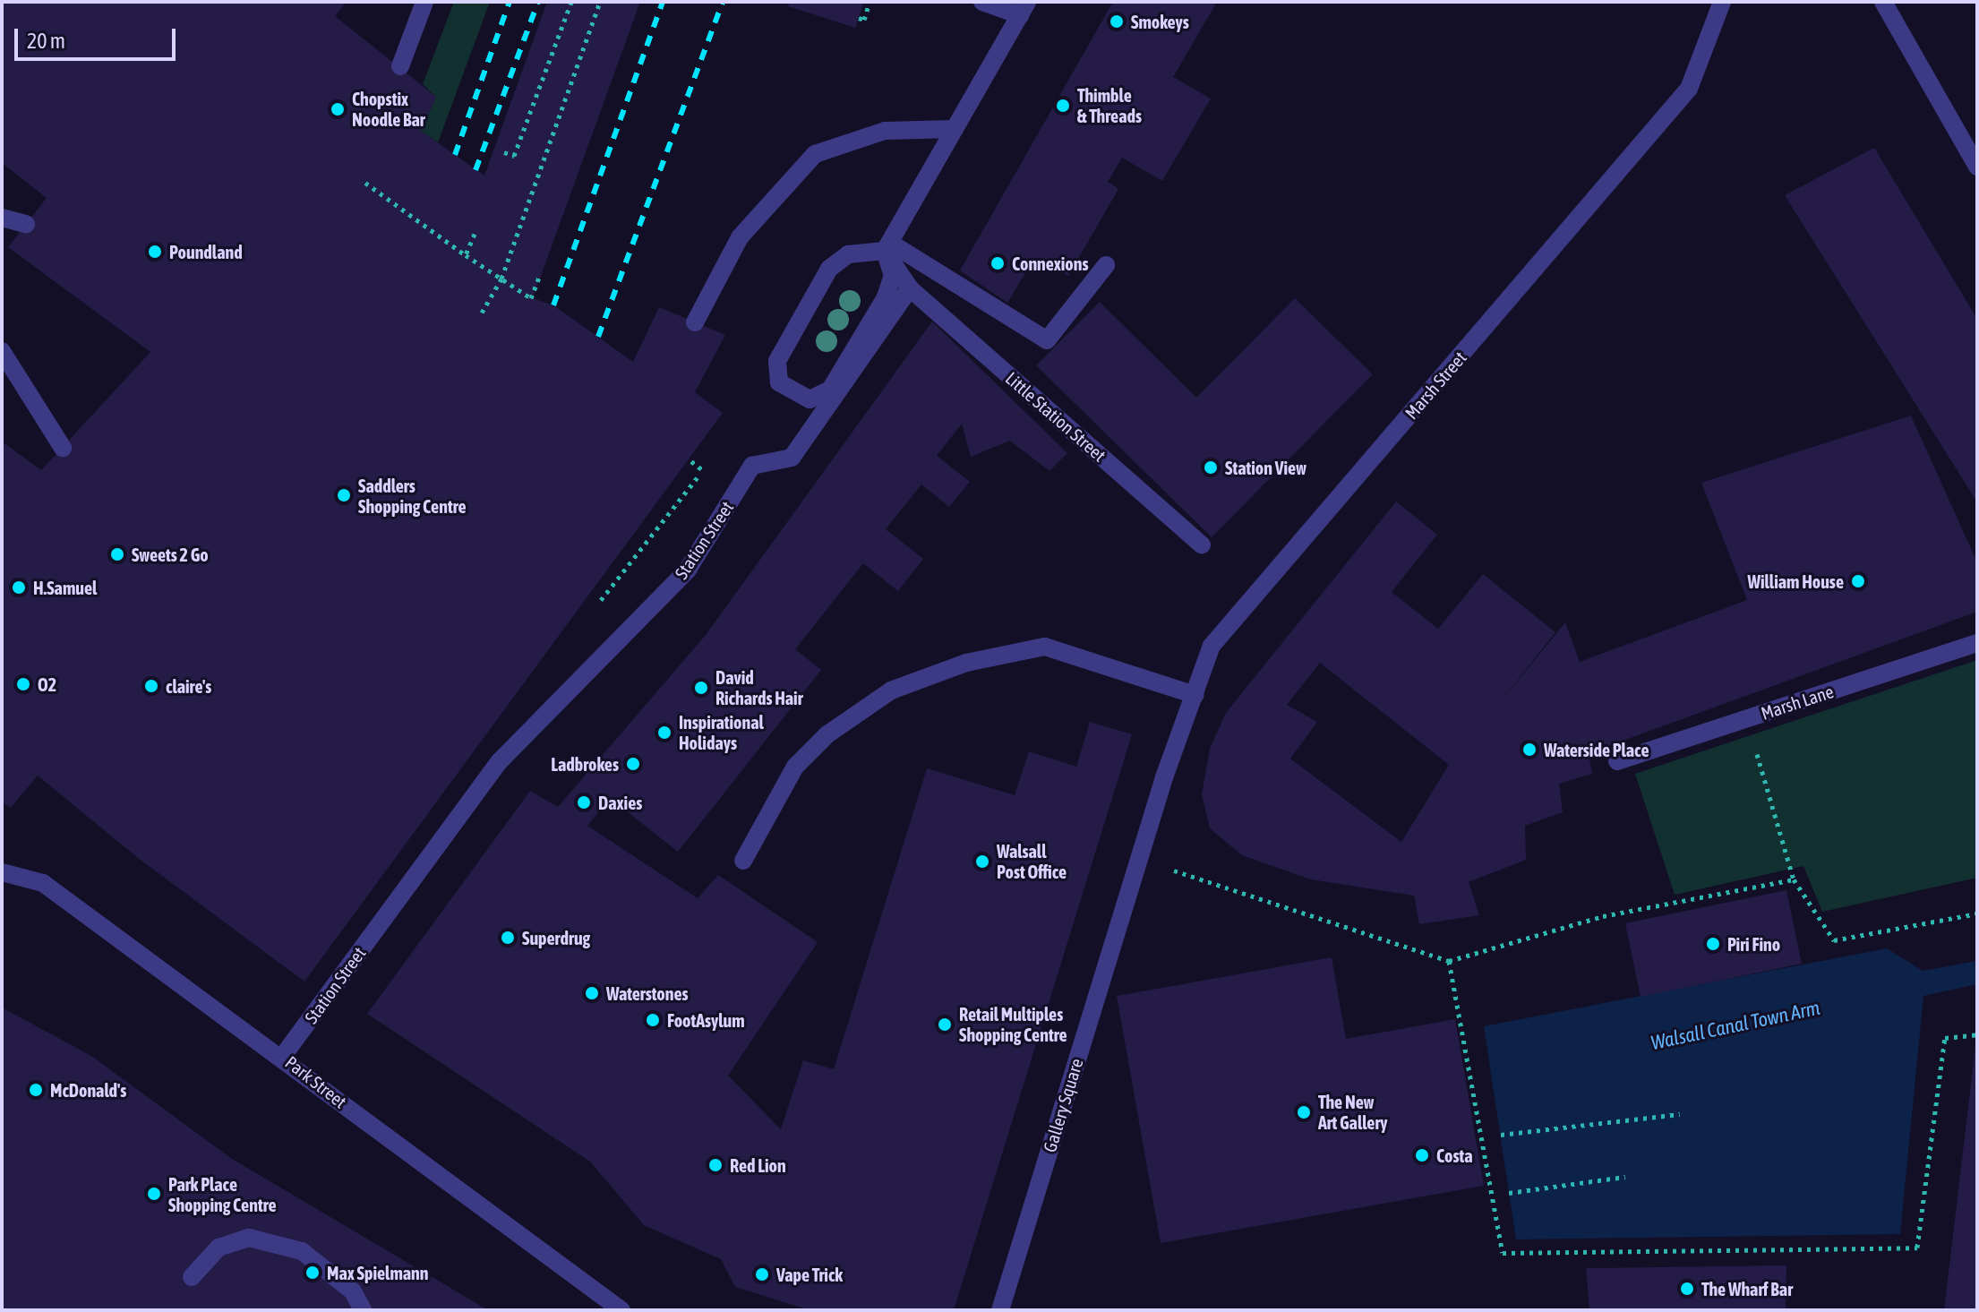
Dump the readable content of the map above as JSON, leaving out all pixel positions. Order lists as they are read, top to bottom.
{
  "streets": {
    "street": [
      "Marsh Street",
      "Little Station Street",
      "Station Street",
      "Marsh Lane",
      "Park Street",
      "Gallery Square"
    ]
  },
  "crossings": [
    ["Marsh Street", "Gallery Square"],
    ["Little Station Street", "Station Street"],
    ["Station Street", "Park Street"]
  ],
  "water": ["Walsall Canal Town Arm"],
  "places": [
    "Smokeys",
    "Thimble & Threads",
    "Chopstix Noodle Bar",
    "Poundland",
    "Connexions",
    "Station View",
    "Saddlers Shopping Centre",
    "Sweets 2 Go",
    "William House",
    "H.Samuel",
    "O2",
    "claire's",
    "David Richards Hair",
    "Inspirational Holidays",
    "Waterside Place",
    "Ladbrokes",
    "Daxies",
    "Walsall Post Office",
    "Superdrug",
    "Piri Fino",
    "Waterstones",
    "FootAsylum",
    "Retail Multiples Shopping Centre",
    "McDonald's",
    "The New Art Gallery",
    "Costa",
    "Red Lion",
    "Park Place Shopping Centre",
    "Max Spielmann",
    "Vape Trick",
    "The Wharf Bar"
  ],
  "scale_bar": "20 m"
}
